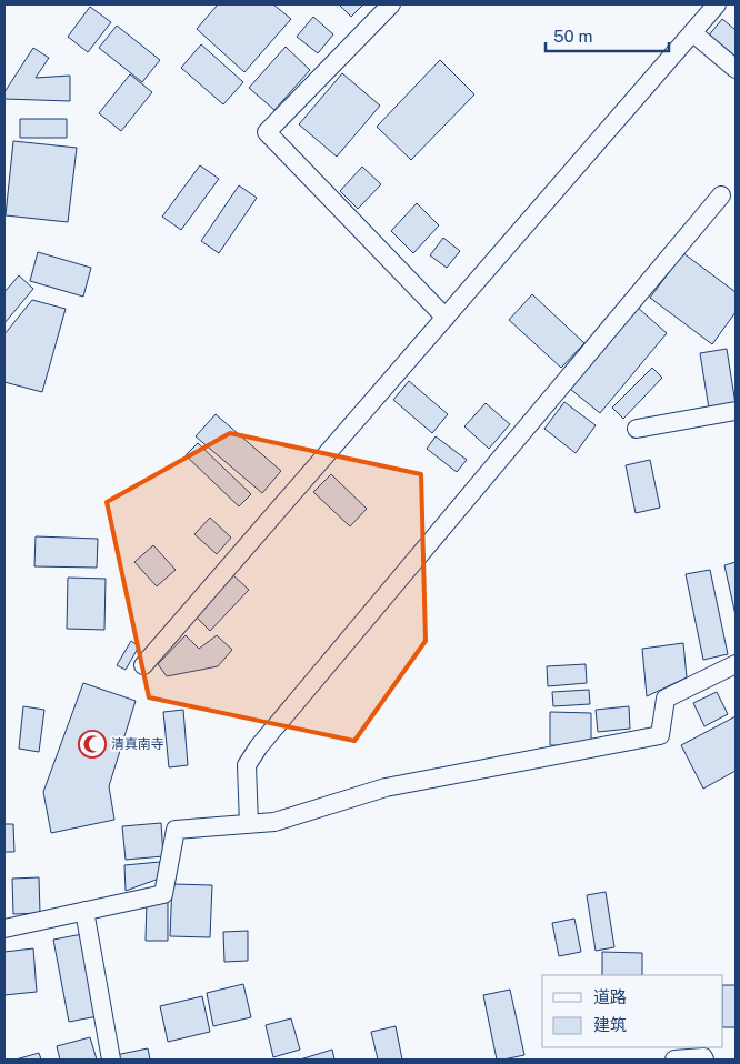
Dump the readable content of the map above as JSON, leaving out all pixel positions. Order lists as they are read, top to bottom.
{
  "places": {
    "mosque": ["清真南寺"]
  },
  "legend": ["道路", "建筑"],
  "scale_bar": "50 m"
}
